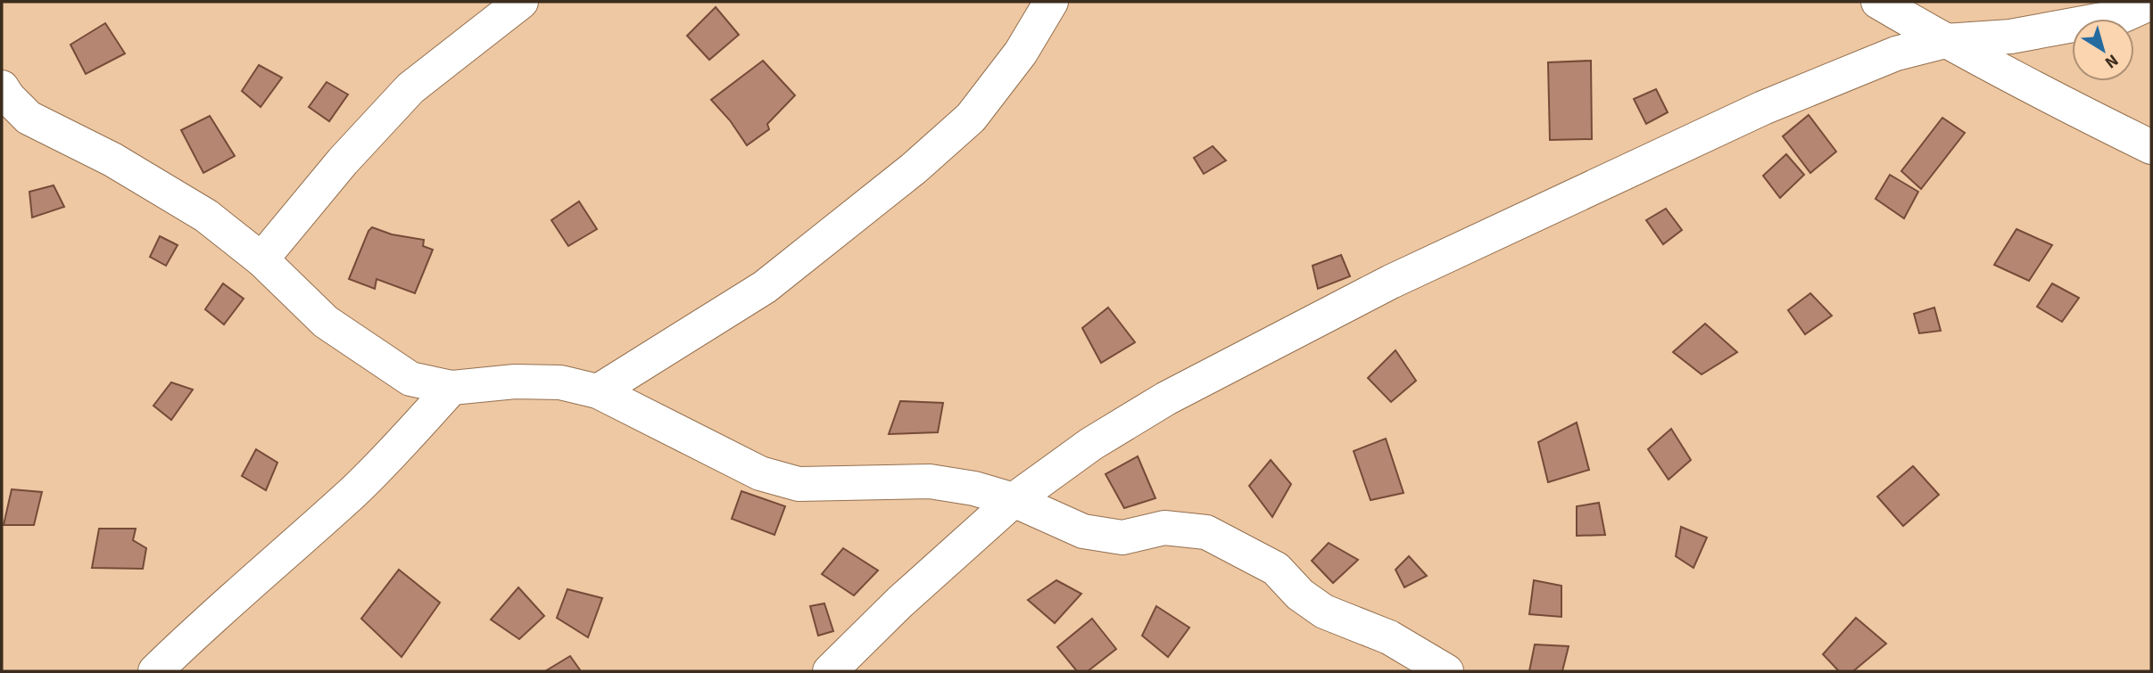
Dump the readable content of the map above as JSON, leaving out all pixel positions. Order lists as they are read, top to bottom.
{
  "north": "bottom right"
}
